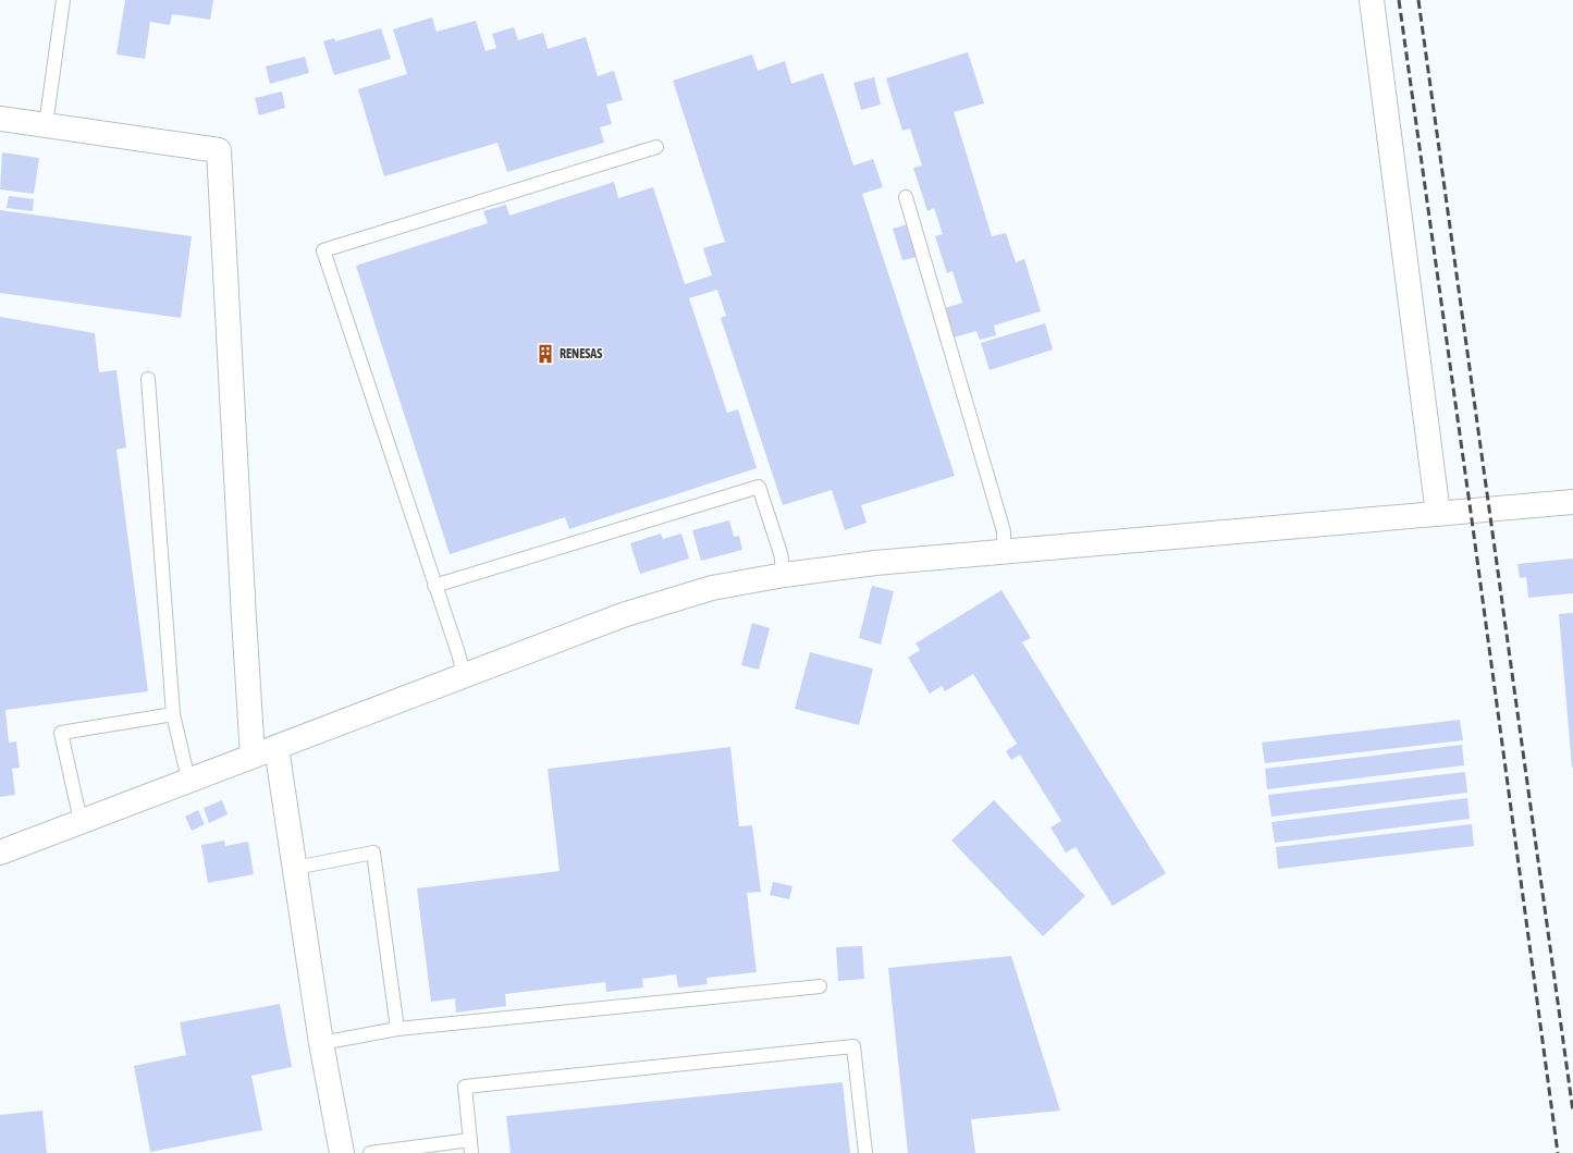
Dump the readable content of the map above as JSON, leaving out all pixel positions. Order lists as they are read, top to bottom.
{
  "places": {
    "building": ["RENESAS"]
  }
}
